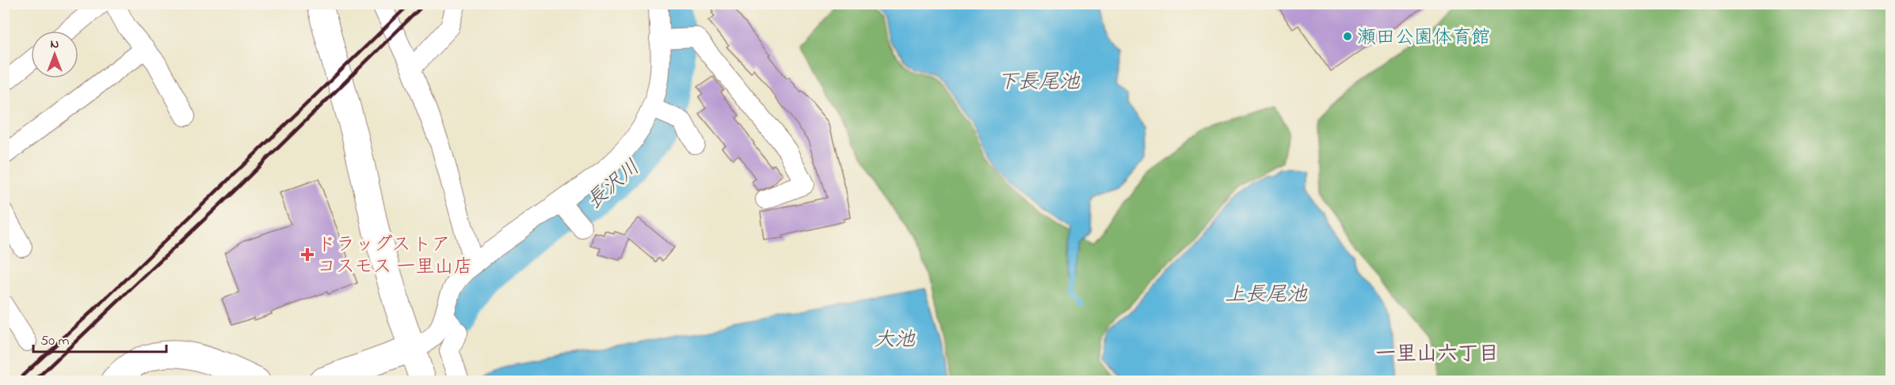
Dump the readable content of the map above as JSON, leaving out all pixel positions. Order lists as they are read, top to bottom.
{
  "districts": ["一里山六丁目"],
  "water": [
    "下長尾池",
    "長沢川",
    "上長尾池",
    "大池"
  ],
  "places": {
    "other": ["瀬田公園体育館"],
    "health": ["ドラッグストア コスモス 一里山店"]
  },
  "scale_bar": "50 m",
  "north": "top"
}
